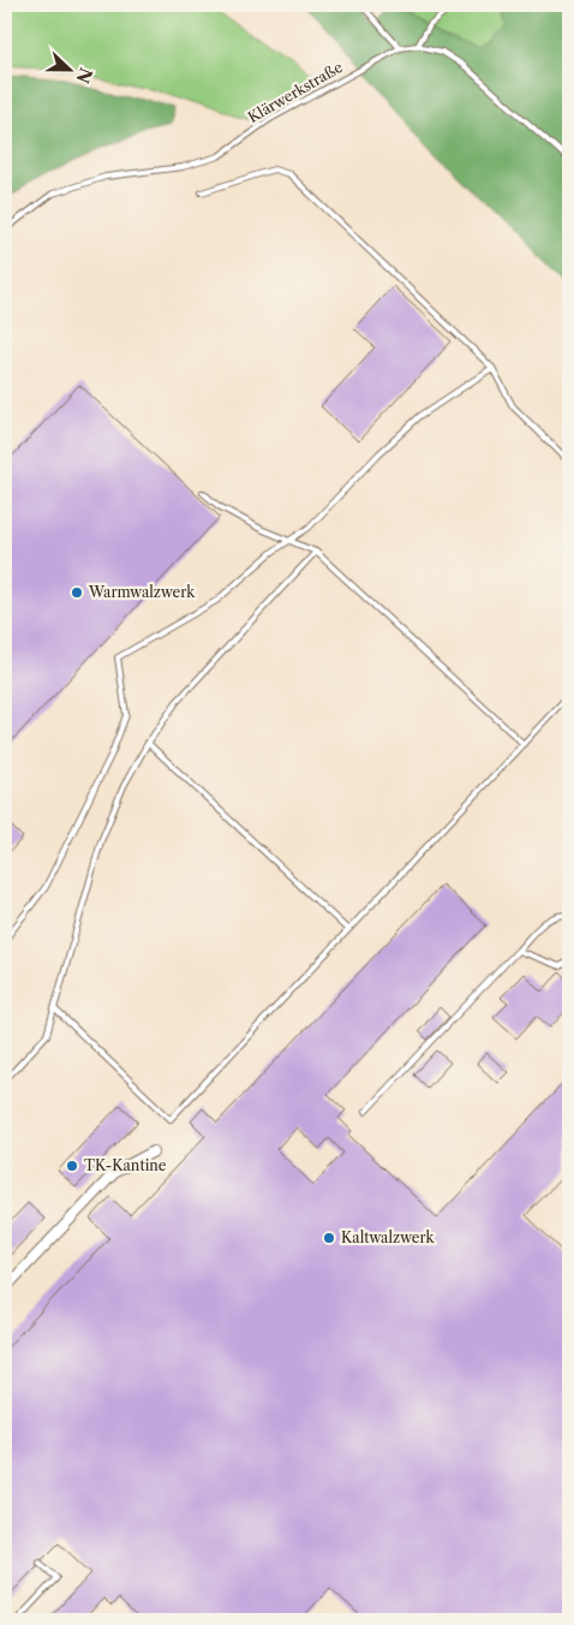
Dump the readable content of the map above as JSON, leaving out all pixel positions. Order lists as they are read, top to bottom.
{
  "streets": {
    "lane": ["Klärwerkstraße"]
  },
  "places": ["Warmwalzwerk", "TK-Kantine", "Kaltwalzwerk"],
  "north": "right"
}
